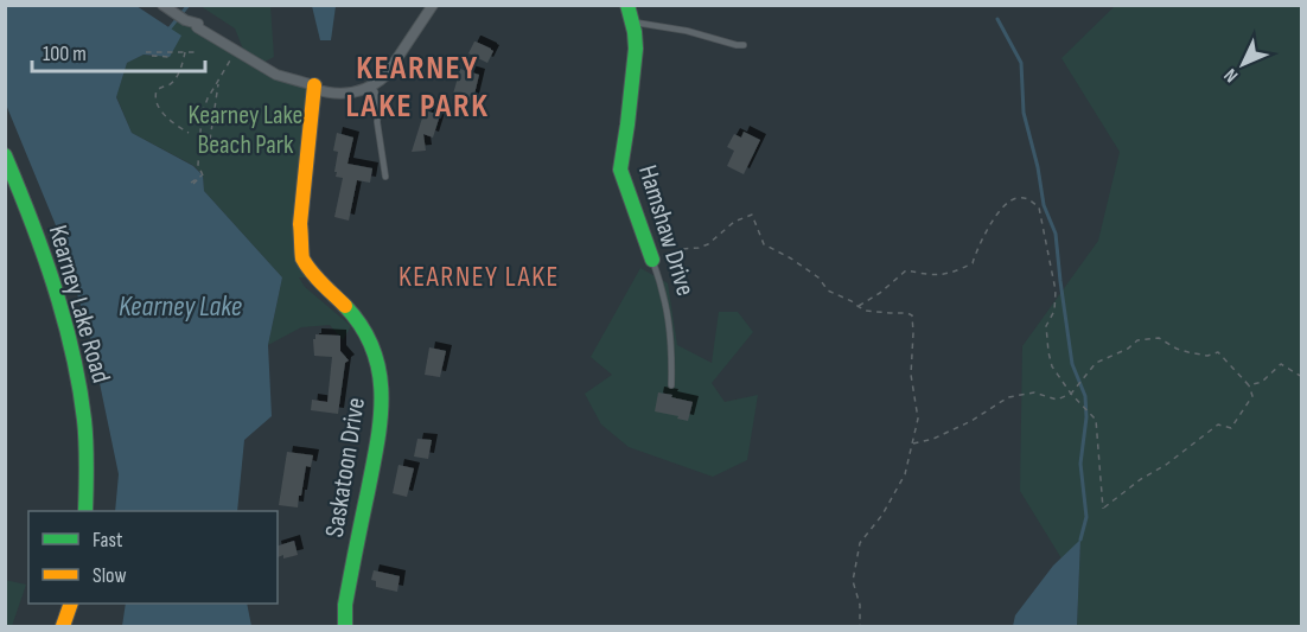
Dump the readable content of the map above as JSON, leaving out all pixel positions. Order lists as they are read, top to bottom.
{
  "streets": {
    "street": ["Hamshaw Drive", "Kearney Lake Road", "Saskatoon Drive"]
  },
  "districts": ["KEARNEY LAKE PARK", "KEARNEY LAKE"],
  "water": ["Kearney Lake"],
  "parks": ["Kearney Lake Beach Park"],
  "legend": ["Fast", "Slow"],
  "scale_bar": "100 m",
  "north": "bottom left"
}
